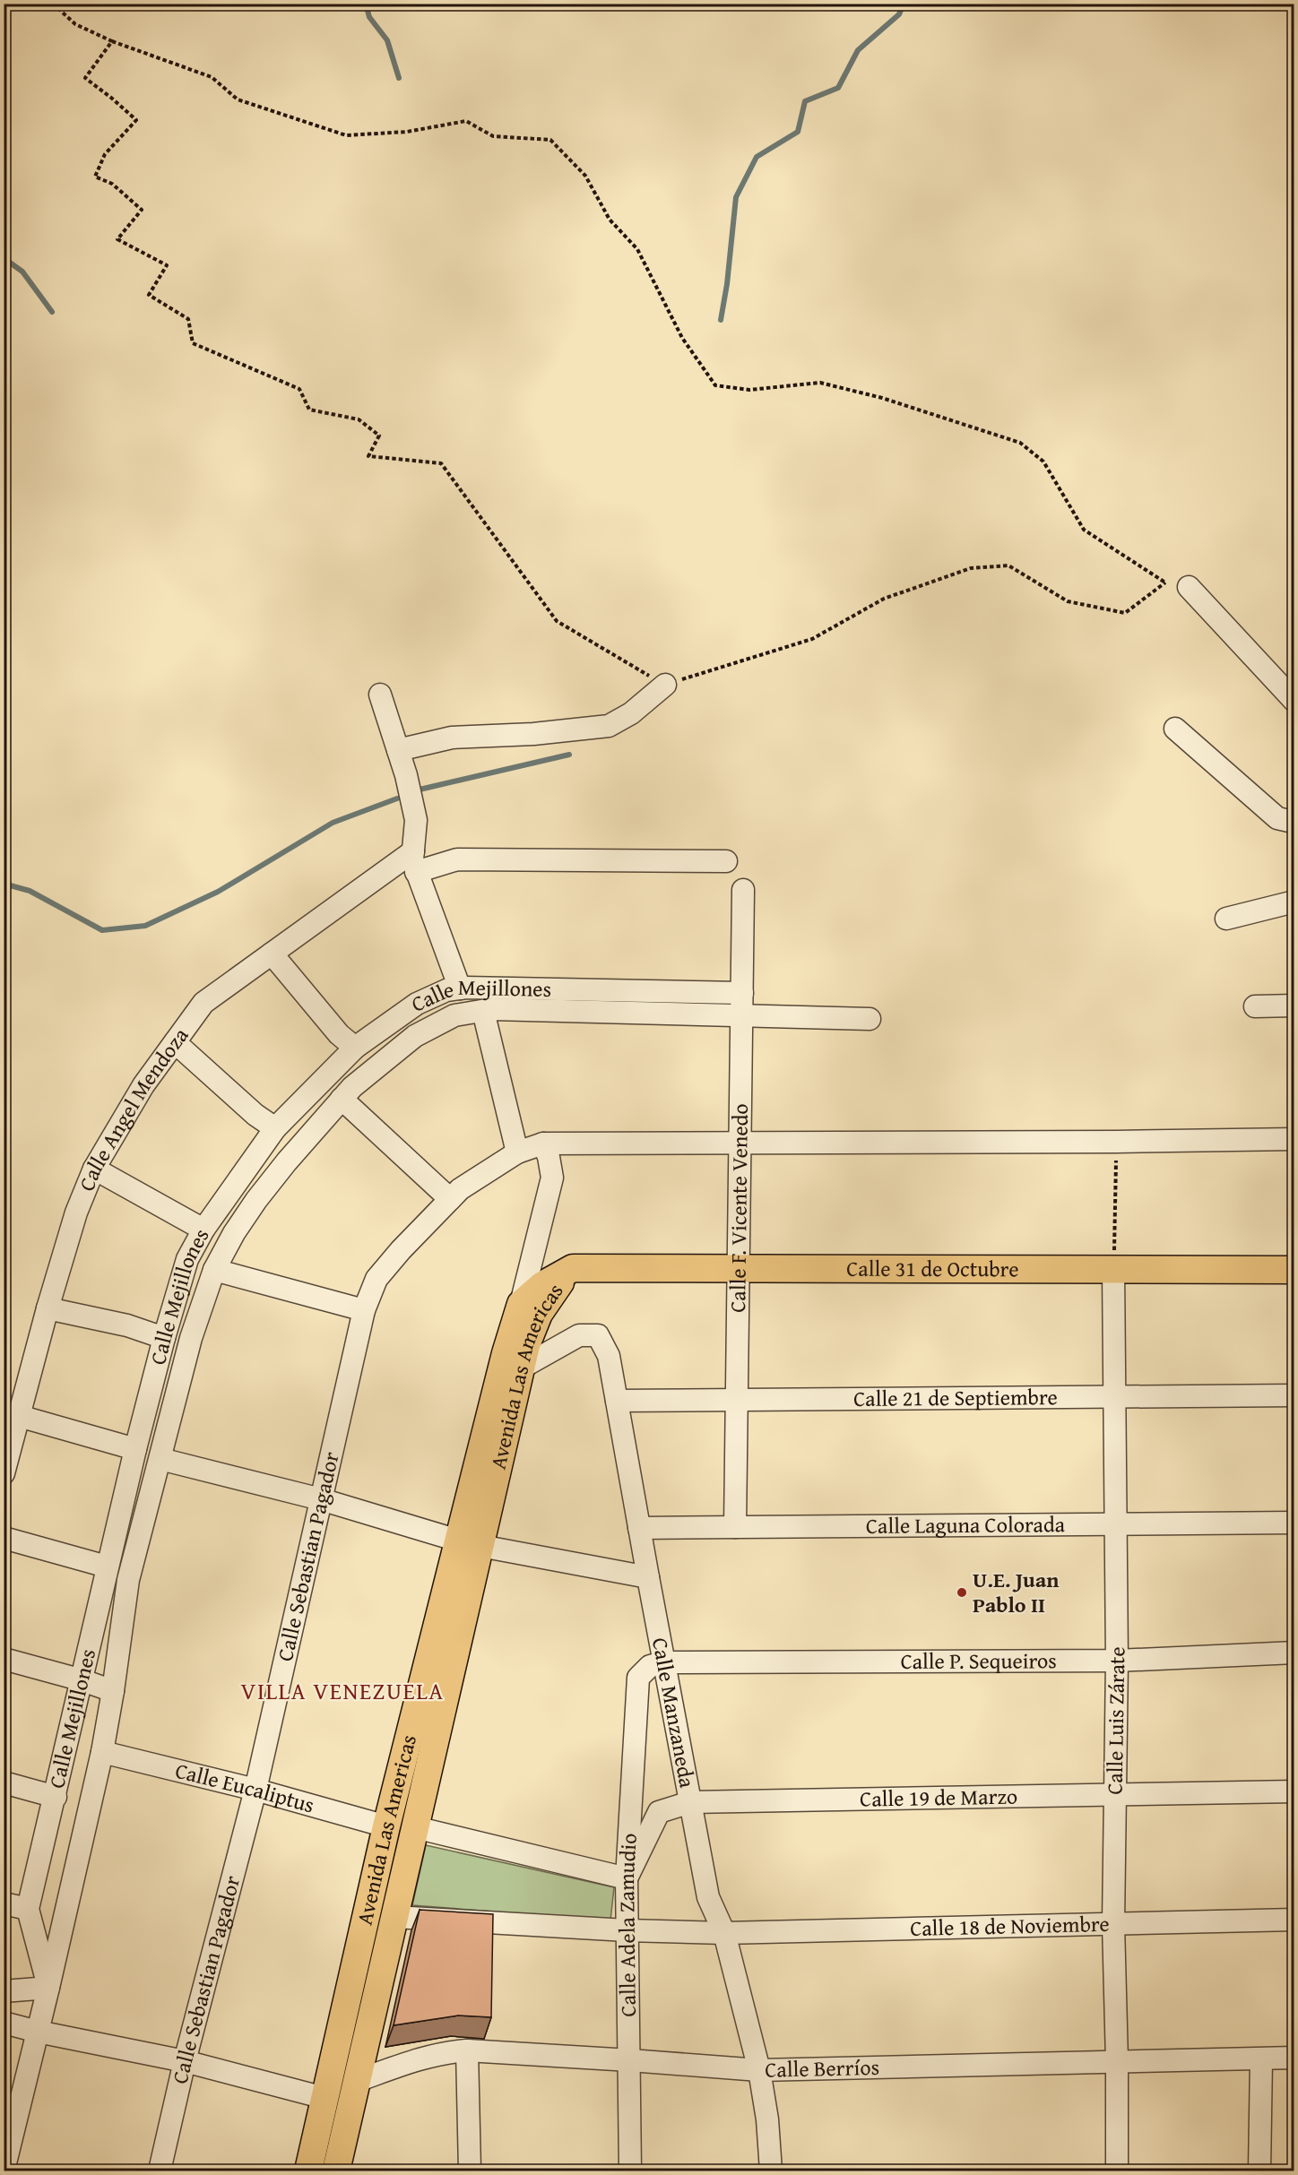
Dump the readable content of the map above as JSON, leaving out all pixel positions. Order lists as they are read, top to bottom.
{
  "streets": {
    "main road": ["Calle 31 de Octubre", "Avenida Las Americas"],
    "street": [
      "Calle Mejillones",
      "Calle Angel Mendoza",
      "Calle F. Vicente Venedo",
      "Calle 21 de Septiembre",
      "Calle Laguna Colorada",
      "Calle Sebastian Pagador",
      "Calle P. Sequeiros",
      "Calle Manzaneda",
      "Calle Luis Zárate",
      "Calle Eucaliptus",
      "Calle 19 de Marzo",
      "Calle Adela Zamudio",
      "Calle 18 de Noviembre",
      "Calle Berríos"
    ]
  },
  "crossings": [
    ["Calle Mejillones", "Calle F. Vicente Venedo"],
    ["Calle Mejillones", "Calle Eucaliptus"],
    ["Calle F. Vicente Venedo", "Calle 31 de Octubre"],
    ["Calle F. Vicente Venedo", "Calle 21 de Septiembre"],
    ["Calle F. Vicente Venedo", "Calle Laguna Colorada"],
    ["Calle F. Vicente Venedo", "Calle Sebastian Pagador"],
    ["Calle 31 de Octubre", "Avenida Las Americas"],
    ["Calle 31 de Octubre", "Calle Luis Zárate"],
    ["Avenida Las Americas", "Calle Manzaneda"],
    ["Avenida Las Americas", "Calle Eucaliptus"],
    ["Avenida Las Americas", "Calle Berríos"],
    ["Calle 21 de Septiembre", "Calle Manzaneda"],
    ["Calle 21 de Septiembre", "Calle Luis Zárate"],
    ["Calle Laguna Colorada", "Calle Manzaneda"],
    ["Calle Laguna Colorada", "Calle Luis Zárate"],
    ["Calle Sebastian Pagador", "Calle Eucaliptus"],
    ["Calle P. Sequeiros", "Calle Manzaneda"],
    ["Calle P. Sequeiros", "Calle Luis Zárate"],
    ["Calle P. Sequeiros", "Calle Adela Zamudio"],
    ["Calle Manzaneda", "Calle 19 de Marzo"],
    ["Calle Manzaneda", "Calle Adela Zamudio"],
    ["Calle Manzaneda", "Calle 18 de Noviembre"],
    ["Calle Manzaneda", "Calle Berríos"],
    ["Calle Luis Zárate", "Calle 19 de Marzo"],
    ["Calle Luis Zárate", "Calle 18 de Noviembre"],
    ["Calle Luis Zárate", "Calle Berríos"],
    ["Calle 19 de Marzo", "Calle Adela Zamudio"],
    ["Calle Adela Zamudio", "Calle Berríos"]
  ],
  "districts": ["VILLA VENEZUELA"],
  "places": ["U.E. Juan Pablo II"]
}
